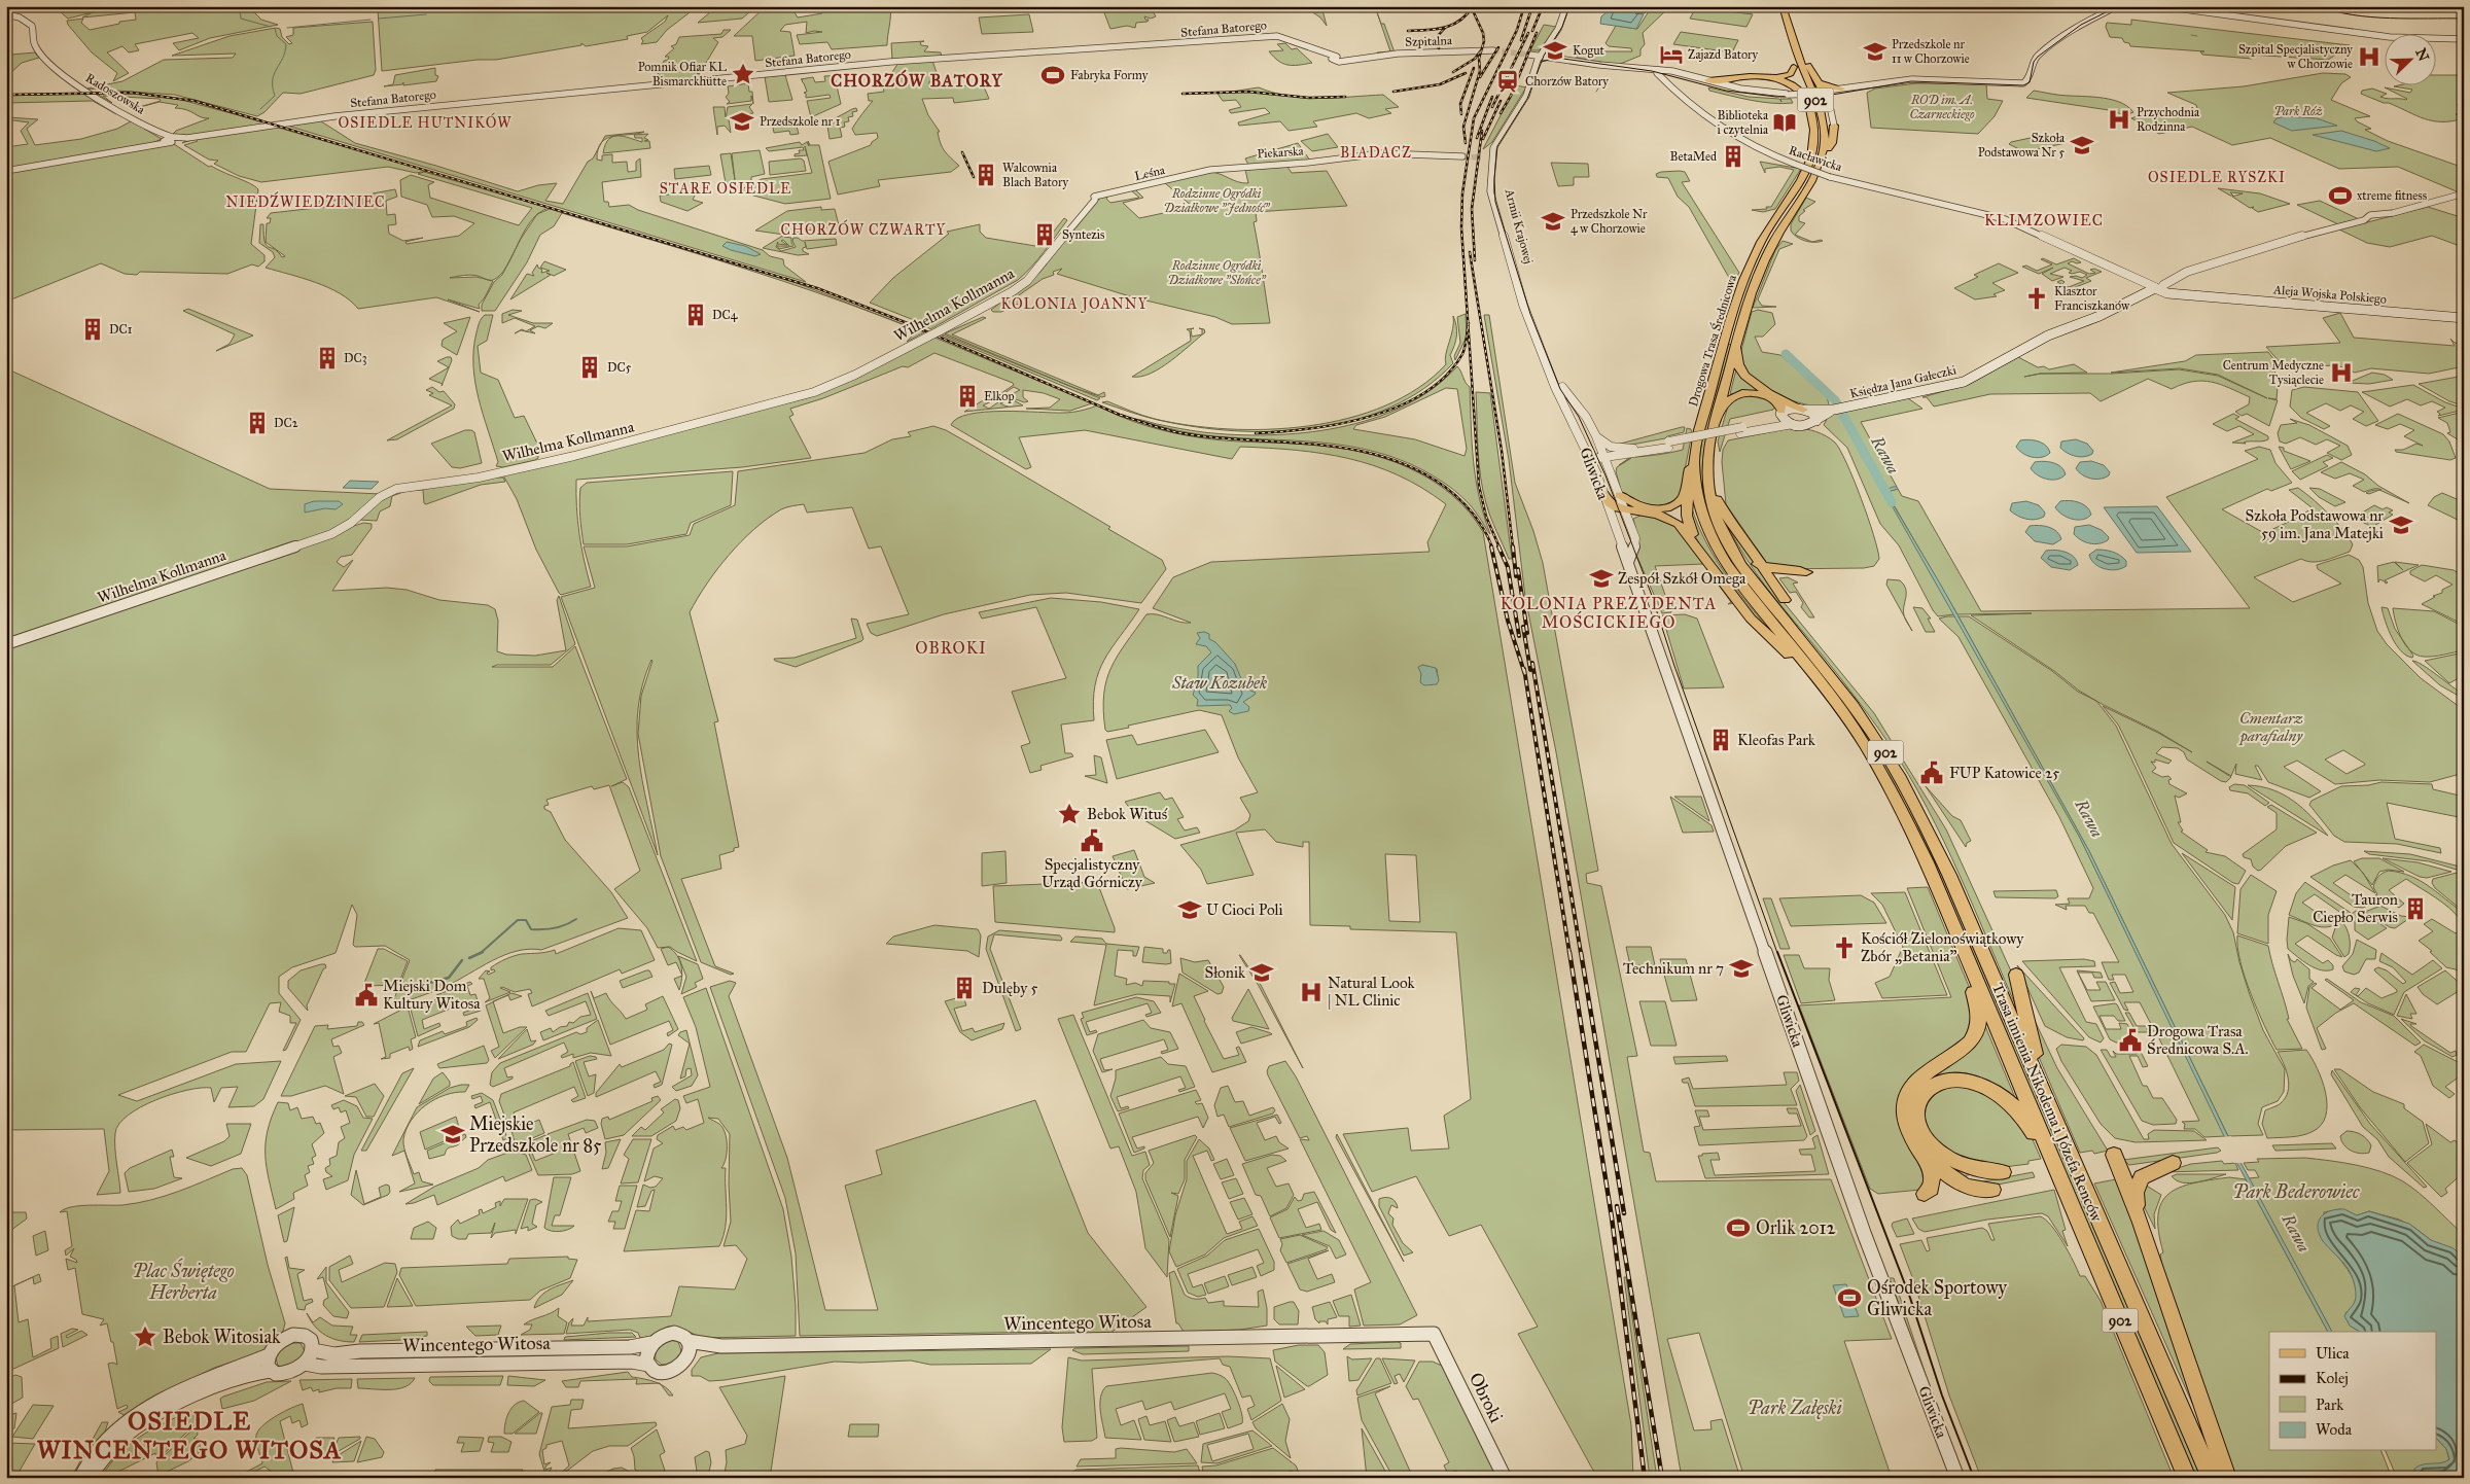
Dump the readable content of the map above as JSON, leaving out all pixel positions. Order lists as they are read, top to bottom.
{
  "streets": {
    "main road": [
      "902",
      "Aleja Wojska Polskiego",
      "Drogowa Trasa Średnicowa",
      "Księdza Jana Gałeczki",
      "Trasa imienia Nikodema i Józefa Renców"
    ],
    "street": [
      "Stefana Batorego",
      "Szpitalna",
      "Radoszowska",
      "Piekarska",
      "Racławicka",
      "Leśna",
      "Armii Krajowej",
      "Wilhelma Kollmanna",
      "Gliwicka",
      "Wincentego Witosa",
      "Obroki"
    ]
  },
  "crossings": [
    ["Stefana Batorego", "Szpitalna"],
    ["Stefana Batorego", "Radoszowska"],
    ["Piekarska", "Leśna"],
    ["Racławicka", "Aleja Wojska Polskiego"],
    ["Racławicka", "Księdza Jana Gałeczki"],
    ["Leśna", "Wilhelma Kollmanna"],
    ["Armii Krajowej", "Gliwicka"],
    ["Aleja Wojska Polskiego", "Księdza Jana Gałeczki"],
    ["Drogowa Trasa Średnicowa", "Trasa imienia Nikodema i Józefa Renców"],
    ["Wincentego Witosa", "Obroki"]
  ],
  "districts": [
    "CHORZÓW BATORY",
    "OSIEDLE HUTNIKÓW",
    "BIADACZ",
    "OSIEDLE RYSZKI",
    "STARE OSIEDLE",
    "NIEDŹWIEDZINIEC",
    "KLIMZOWIEC",
    "CHORZÓW CZWARTY",
    "KOLONIA JOANNY",
    "KOLONIA PREZYDENTA MOŚCICKIEGO",
    "OBROKI",
    "OSIEDLE WINCENTEGO WITOSA"
  ],
  "water": ["Rawa", "Staw Kozubek"],
  "parks": [
    "ROD im. A. Czarneckiego",
    "Park Róż",
    "Rodzinne Ogródki Działkowe \"Jedność\"",
    "Rodzinne Ogródki Działkowe \"Słońce\"",
    "Cmentarz parafialny",
    "Park Bederowiec",
    "Plac Świętego Herberta",
    "Park Załęski"
  ],
  "places": {
    "school or university": [
      "Kogut",
      "Przedszkole nr 11 w Chorzowie",
      "Przedszkole nr 1",
      "Szkoła Podstawowa Nr 5",
      "Przedszkole Nr 4 w Chorzowie",
      "Szkoła Podstawowa nr 59 im. Jana Matejki",
      "Zespół Szkół Omega",
      "U Cioci Poli",
      "Technikum nr 7",
      "Słonik",
      "Miejskie Przedszkole nr 85"
    ],
    "hotel": ["Zajazd Batory"],
    "hospital": [
      "Szpital Specjalistyczny w Chorzowie",
      "Przychodnia Rodzinna",
      "Centrum Medyczne Tysiąclecie",
      "Natural Look | NL Clinic"
    ],
    "place": ["Pomnik Ofiar KL Bismarckhütte", "Bebok Wituś", "Bebok Witosiak"],
    "sports": [
      "Fabryka Formy",
      "xtreme fitness",
      "Orlik 2012",
      "Ośrodek Sportowy Gliwicka"
    ],
    "station": ["Chorzów Batory"],
    "library": ["Biblioteka i czytelnia"],
    "building": [
      "BetaMed",
      "Walcownia Blach Batory",
      "Syntezis",
      "DC4",
      "DC1",
      "DC3",
      "DC5",
      "Elkop",
      "DC2",
      "Kleofas Park",
      "Tauron Ciepło Serwis",
      "Dulęby 5"
    ],
    "church": ["Klasztor Franciszkanów", "Kościół Zielonoświątkowy Zbór „Betania”"],
    "public building": [
      "FUP Katowice 25",
      "Specjalistyczny Urząd Górniczy",
      "Miejski Dom Kultury Witosa",
      "Drogowa Trasa Średnicowa S.A."
    ]
  },
  "legend": [
    "Ulica",
    "Kolej",
    "Park",
    "Woda"
  ],
  "north": "top right"
}
